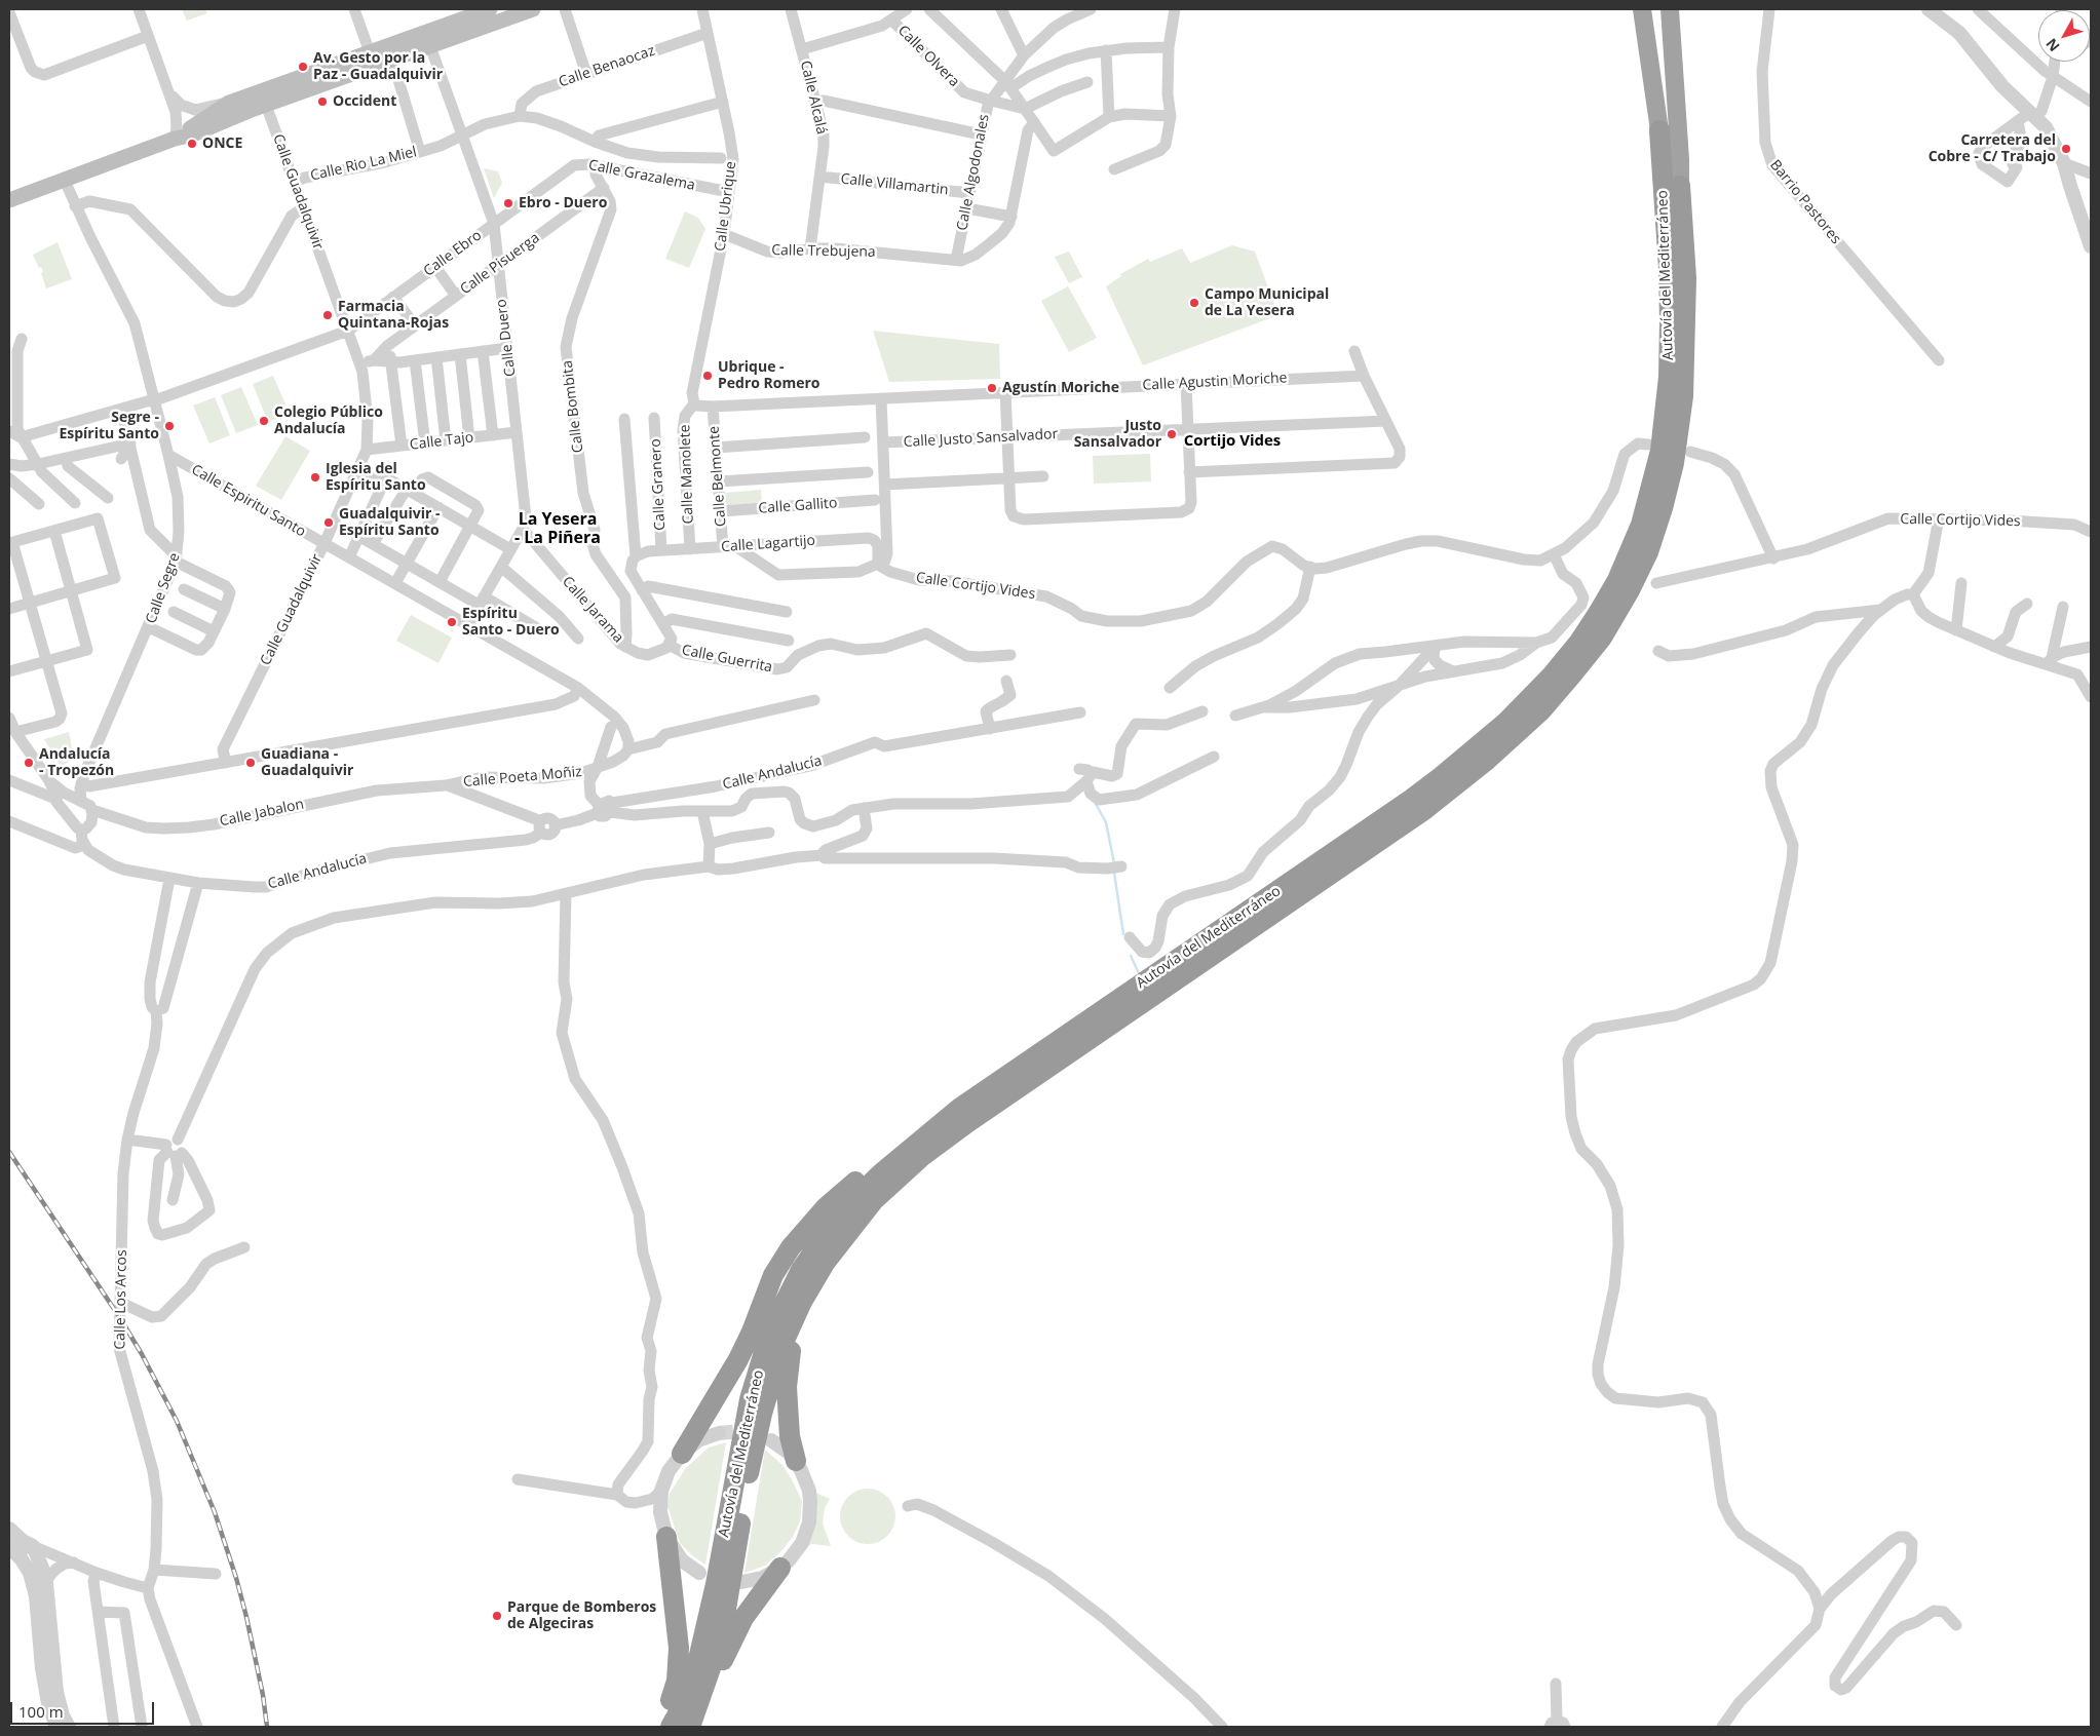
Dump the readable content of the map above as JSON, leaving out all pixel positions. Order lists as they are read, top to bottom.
{
  "streets": {
    "highway": ["Autovía del Mediterráneo"],
    "street": [
      "Calle Olvera",
      "Calle Benaocaz",
      "Calle Alcalá",
      "Calle Rio La Miel",
      "Calle Algodonales",
      "Calle Grazalema",
      "Calle Villamartin",
      "Calle Guadalquivir",
      "Barrio Pastores",
      "Calle Ubrique",
      "Calle Trebujena",
      "Calle Ebro",
      "Calle Pisuerga",
      "Calle Duero",
      "Calle Agustin Moriche",
      "Calle Bombita",
      "Calle Justo Sansalvador",
      "Calle Tajo",
      "Calle Manolete",
      "Calle Belmonte",
      "Calle Granero",
      "Calle Espiritu Santo",
      "Calle Gallito",
      "Calle Cortijo Vides",
      "Calle Lagartijo",
      "Calle Segre",
      "Calle Jarama",
      "Calle Guerrita",
      "Calle Andalucía",
      "Calle Poeta Moñiz",
      "Calle Jabalon",
      "Calle Los Arcos"
    ]
  },
  "crossings": [
    ["Calle Olvera", "Calle Algodonales"],
    ["Calle Benaocaz", "Calle Rio La Miel"],
    ["Calle Benaocaz", "Calle Ubrique"],
    ["Calle Alcalá", "Calle Villamartin"],
    ["Calle Alcalá", "Calle Trebujena"],
    ["Calle Rio La Miel", "Calle Guadalquivir"],
    ["Calle Rio La Miel", "Calle Duero"],
    ["Calle Algodonales", "Calle Villamartin"],
    ["Calle Algodonales", "Calle Trebujena"],
    ["Calle Grazalema", "Calle Ubrique"],
    ["Calle Grazalema", "Calle Ebro"],
    ["Calle Grazalema", "Calle Bombita"],
    ["Calle Guadalquivir", "Calle Ebro"],
    ["Calle Guadalquivir", "Calle Tajo"],
    ["Calle Guadalquivir", "Calle Espiritu Santo"],
    ["Calle Ubrique", "Calle Trebujena"],
    ["Calle Ubrique", "Calle Agustin Moriche"],
    ["Calle Ubrique", "Calle Manolete"],
    ["Calle Ebro", "Calle Duero"],
    ["Calle Ebro", "Calle Segre"],
    ["Calle Pisuerga", "Calle Duero"],
    ["Calle Pisuerga", "Calle Bombita"],
    ["Calle Duero", "Calle Tajo"],
    ["Calle Duero", "Calle Espiritu Santo"],
    ["Calle Duero", "Calle Jarama"],
    ["Calle Agustin Moriche", "Calle Manolete"],
    ["Calle Agustin Moriche", "Calle Belmonte"],
    ["Calle Bombita", "Calle Jarama"],
    ["Calle Manolete", "Calle Lagartijo"],
    ["Calle Belmonte", "Calle Gallito"],
    ["Calle Belmonte", "Calle Lagartijo"],
    ["Calle Granero", "Calle Lagartijo"],
    ["Calle Espiritu Santo", "Calle Segre"],
    ["Calle Espiritu Santo", "Calle Poeta Moñiz"],
    ["Calle Cortijo Vides", "Calle Lagartijo"],
    ["Calle Jarama", "Calle Guerrita"],
    ["Calle Andalucía", "Calle Los Arcos"],
    ["Calle Poeta Moñiz", "Calle Jabalon"]
  ],
  "districts": ["Cortijo Vides", "La Yesera - La Piñera"],
  "places": [
    "Av. Gesto por la Paz - Guadalquivir",
    "Occident",
    "ONCE",
    "Carretera del Cobre - C/ Trabajo",
    "Ebro - Duero",
    "Campo Municipal de La Yesera",
    "Farmacia Quintana-Rojas",
    "Ubrique - Pedro Romero",
    "Agustín Moriche",
    "Colegio Público Andalucía",
    "Segre - Espíritu Santo",
    "Justo Sansalvador",
    "Iglesia del Espíritu Santo",
    "Guadalquivir - Espíritu Santo",
    "Espíritu Santo - Duero",
    "Andalucía - Tropezón",
    "Guadiana - Guadalquivir",
    "Parque de Bomberos de Algeciras"
  ],
  "scale_bar": "100 m",
  "north": "bottom left"
}
